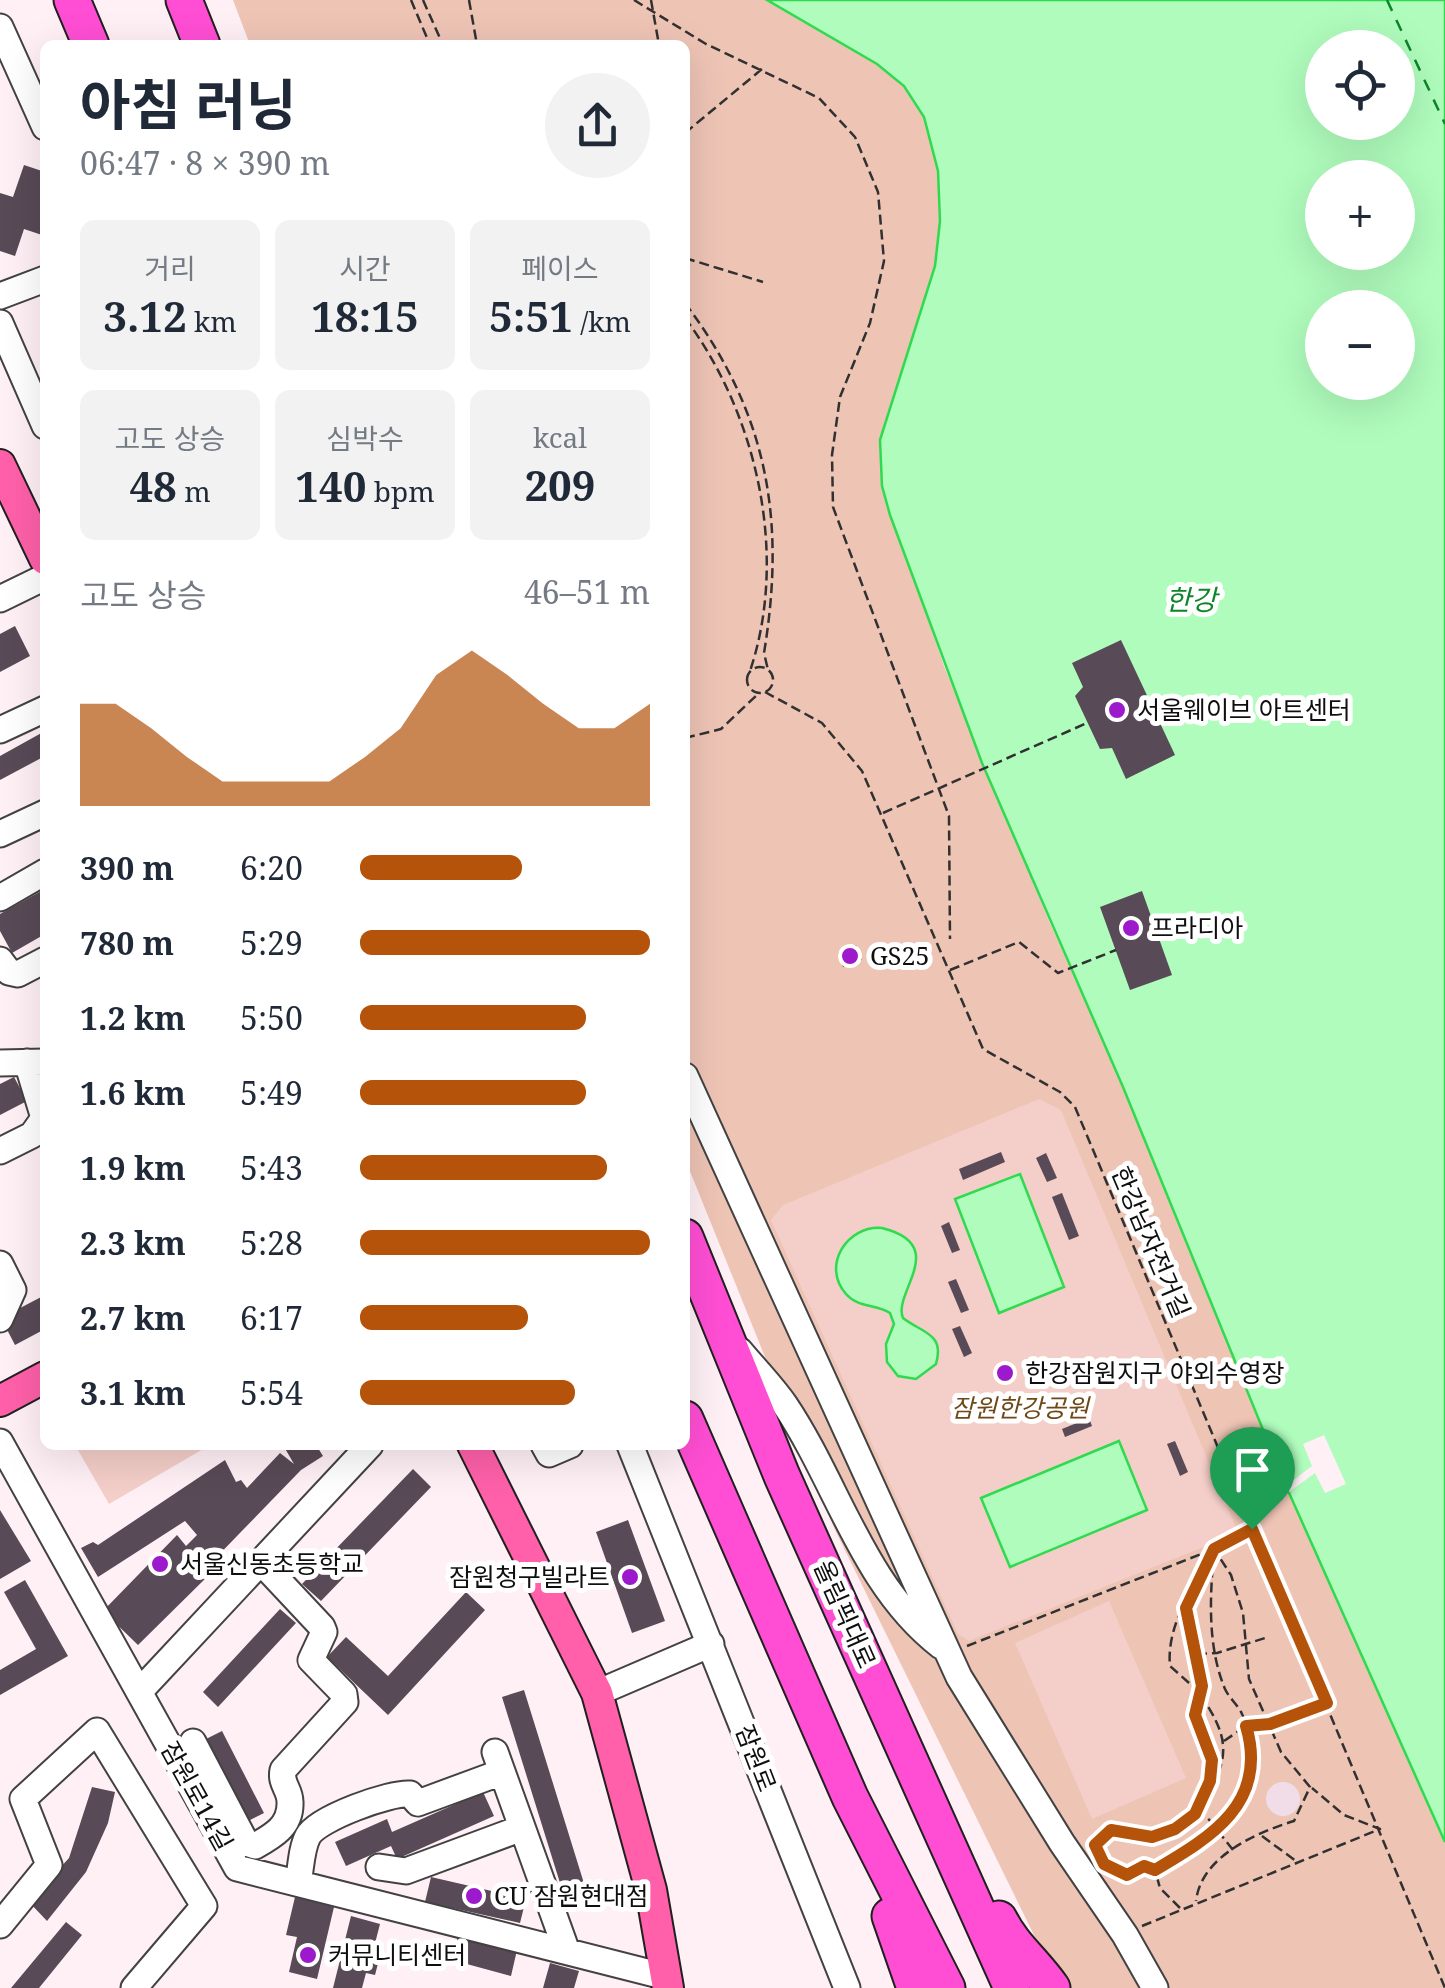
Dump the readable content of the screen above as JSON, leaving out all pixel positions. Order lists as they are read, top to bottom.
{
  "streets": {
    "highway": ["올림픽대로"],
    "street": ["잠원로", "잠원로14길"],
    "path": ["한강남자전거길"]
  },
  "water": ["한강"],
  "parks": ["잠원한강공원"],
  "places": [
    "서울웨이브 아트센터",
    "프라디아",
    "GS25",
    "한강잠원지구 야외수영장",
    "서울신동초등학교",
    "잠원청구빌라트",
    "CU 잠원현대점",
    "커뮤니티센터"
  ],
  "page": {
    "map_buttons": ["+", "−"],
    "heading": ["아침 러닝", "06:47 · 8 × 390 m"],
    "stats": [
      ["거리", "3.12 km"],
      ["시간", "18:15"],
      ["페이스", "5:51 /km"],
      ["고도 상승", "48 m"],
      ["심박수", "140 bpm"],
      ["kcal", "209"]
    ],
    "chart": ["고도 상승", "46–51 m"],
    "list": [
      {
        "name": "390 m",
        "note": "6:20"
      },
      {
        "name": "780 m",
        "note": "5:29"
      },
      {
        "name": "1.2 km",
        "note": "5:50"
      },
      {
        "name": "1.6 km",
        "note": "5:49"
      },
      {
        "name": "1.9 km",
        "note": "5:43"
      },
      {
        "name": "2.3 km",
        "note": "5:28"
      },
      {
        "name": "2.7 km",
        "note": "6:17"
      },
      {
        "name": "3.1 km",
        "note": "5:54"
      }
    ]
  }
}
